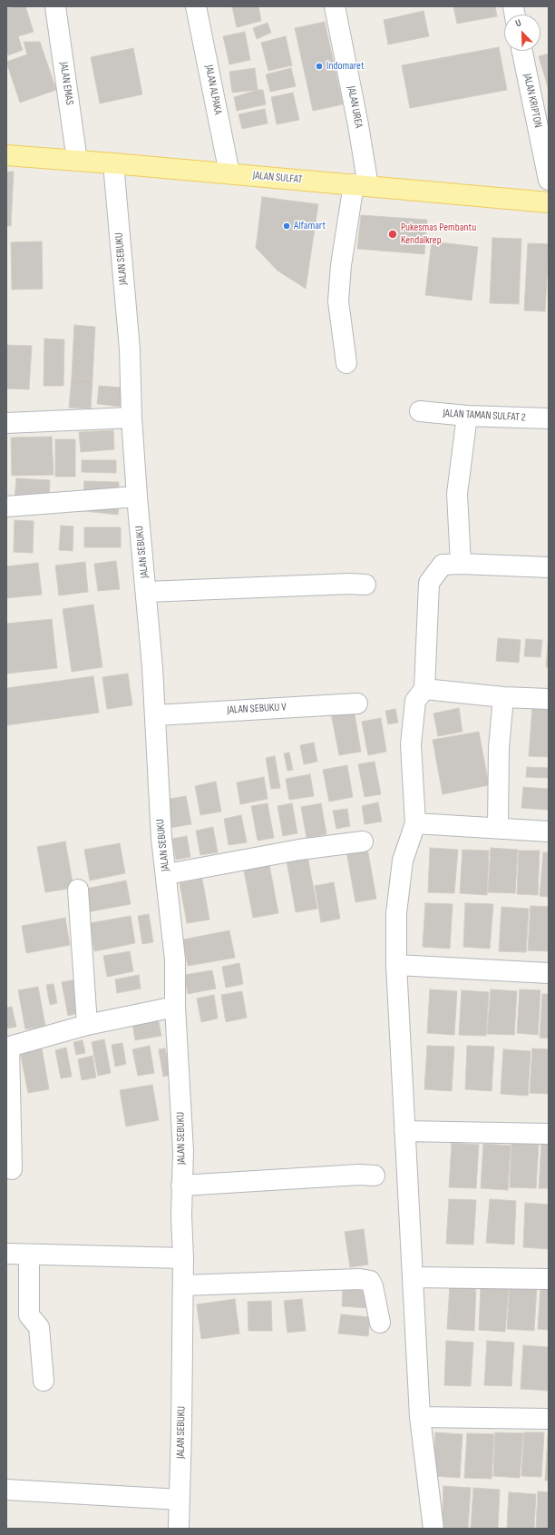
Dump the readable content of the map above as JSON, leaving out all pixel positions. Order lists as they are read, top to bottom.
{
  "streets": {
    "main road": ["JALAN SULFAT"],
    "street": [
      "JALAN EMAS",
      "JALAN ALPAKA",
      "JALAN KRIPTON",
      "JALAN UREA",
      "JALAN SEBUKU",
      "JALAN TAMAN SULFAT 2",
      "JALAN SEBUKU V"
    ]
  },
  "crossings": [
    ["JALAN EMAS", "JALAN SULFAT"],
    ["JALAN ALPAKA", "JALAN SULFAT"],
    ["JALAN UREA", "JALAN SULFAT"],
    ["JALAN SULFAT", "JALAN SEBUKU"],
    ["JALAN SEBUKU", "JALAN SEBUKU V"]
  ],
  "places": ["Indomaret", "Alfamart", "Pukesmas Pembantu Kendalkrep"],
  "north": "top left"
}
